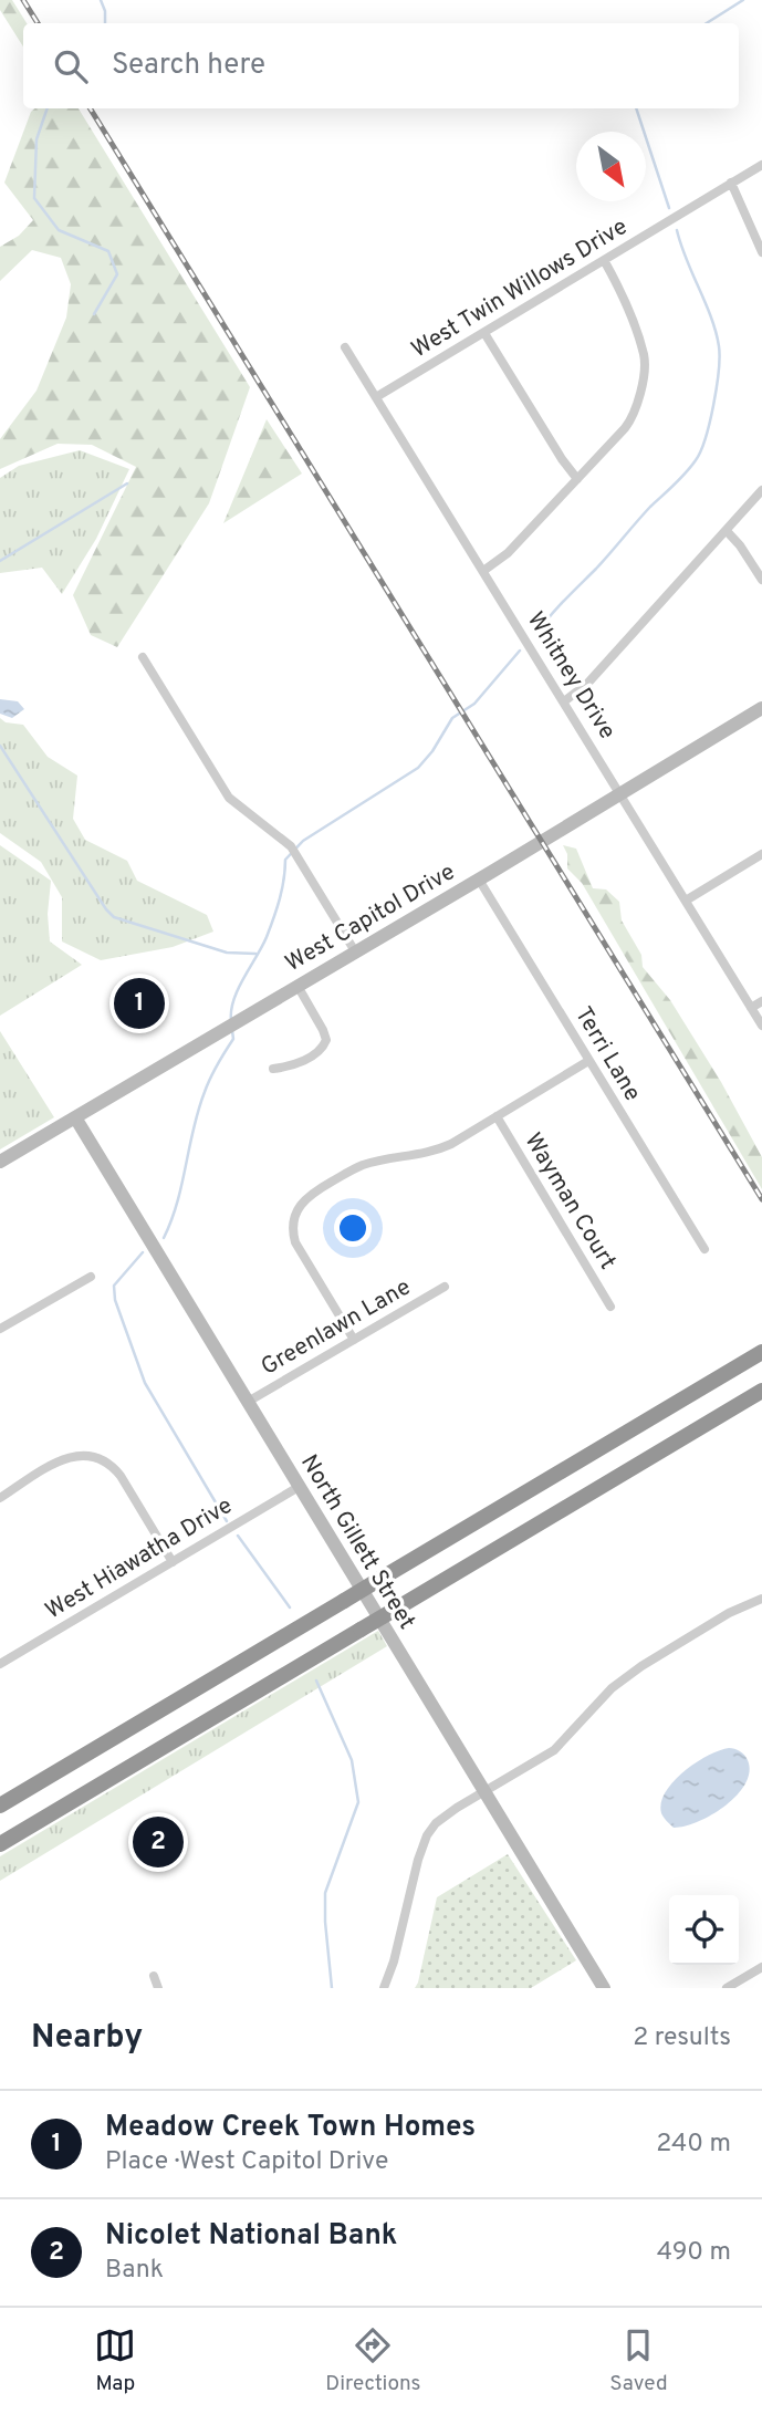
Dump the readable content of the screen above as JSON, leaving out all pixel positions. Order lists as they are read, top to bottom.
{
  "streets": {
    "street": [
      "West Twin Willows Drive",
      "Whitney Drive",
      "West Capitol Drive",
      "Terri Lane",
      "Wayman Court",
      "Greenlawn Lane",
      "North Gillett Street",
      "West Hiawatha Drive"
    ]
  },
  "crossings": [
    ["West Twin Willows Drive", "Whitney Drive"],
    ["Whitney Drive", "West Capitol Drive"],
    ["West Capitol Drive", "Terri Lane"],
    ["West Capitol Drive", "North Gillett Street"],
    ["Greenlawn Lane", "North Gillett Street"],
    ["North Gillett Street", "West Hiawatha Drive"]
  ],
  "north": "bottom right",
  "page": {
    "search": "Search here",
    "pins": ["1", "2"],
    "heading": ["Nearby", "2 results"],
    "list": [
      {
        "mark": "1",
        "name": "Meadow Creek Town Homes",
        "note": "Place · West Capitol Drive",
        "value": "240 m"
      },
      {
        "mark": "2",
        "name": "Nicolet National Bank",
        "note": "Bank",
        "value": "490 m"
      }
    ],
    "nav": ["Map", "Directions", "Saved"]
  }
}
